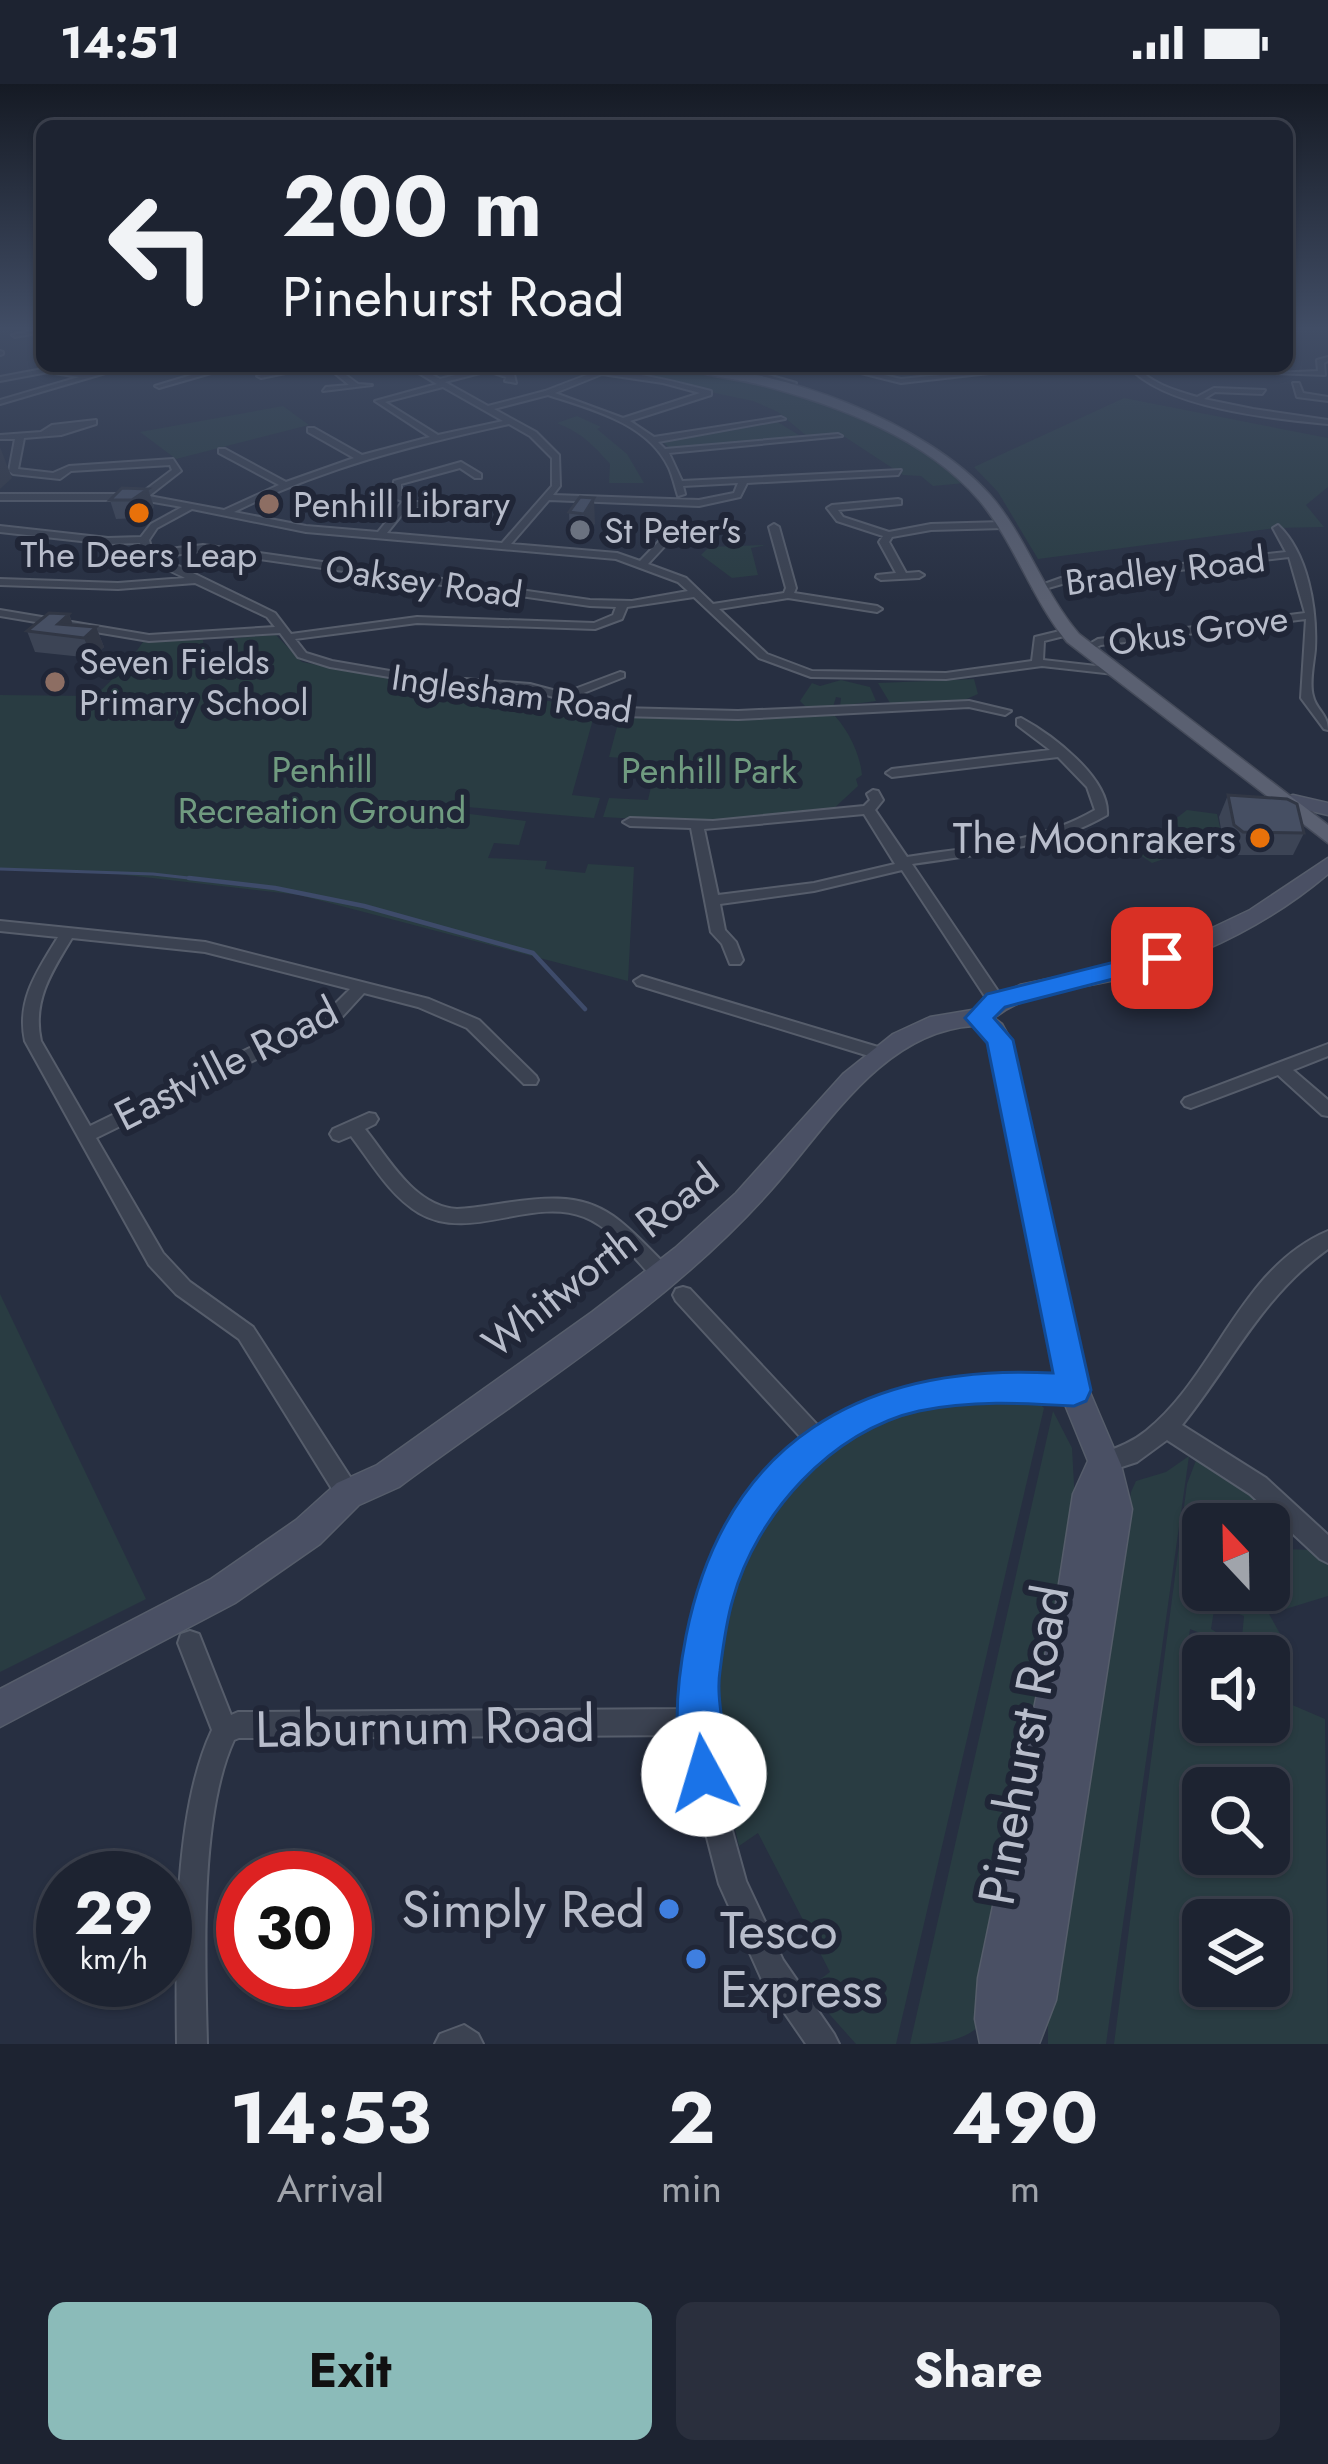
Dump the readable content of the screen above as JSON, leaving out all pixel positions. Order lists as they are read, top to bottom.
{
  "streets": {
    "main road": ["Whitworth Road", "Pinehurst Road"],
    "street": [
      "Bradley Road",
      "Oaksey Road",
      "Okus Grove",
      "Inglesham Road",
      "Eastville Road",
      "Laburnum Road"
    ]
  },
  "crossings": [
    ["Oaksey Road", "Inglesham Road"],
    ["Whitworth Road", "Pinehurst Road"]
  ],
  "parks": ["Penhill Recreation Ground", "Penhill Park"],
  "places": [
    "Penhill Library",
    "The Deers Leap",
    "St Peter's",
    "Seven Fields Primary School",
    "The Moonrakers",
    "Simply Red",
    "Tesco Express"
  ],
  "north": "top",
  "page": {
    "status": "14:51",
    "turn": ["200 m", "Pinehurst Road"],
    "speed": "29 km/h",
    "limit": "30",
    "eta": [
      "14:53",
      "Arrival",
      "2",
      "min",
      "490",
      "m"
    ],
    "buttons": ["Exit", "Share"]
  }
}
